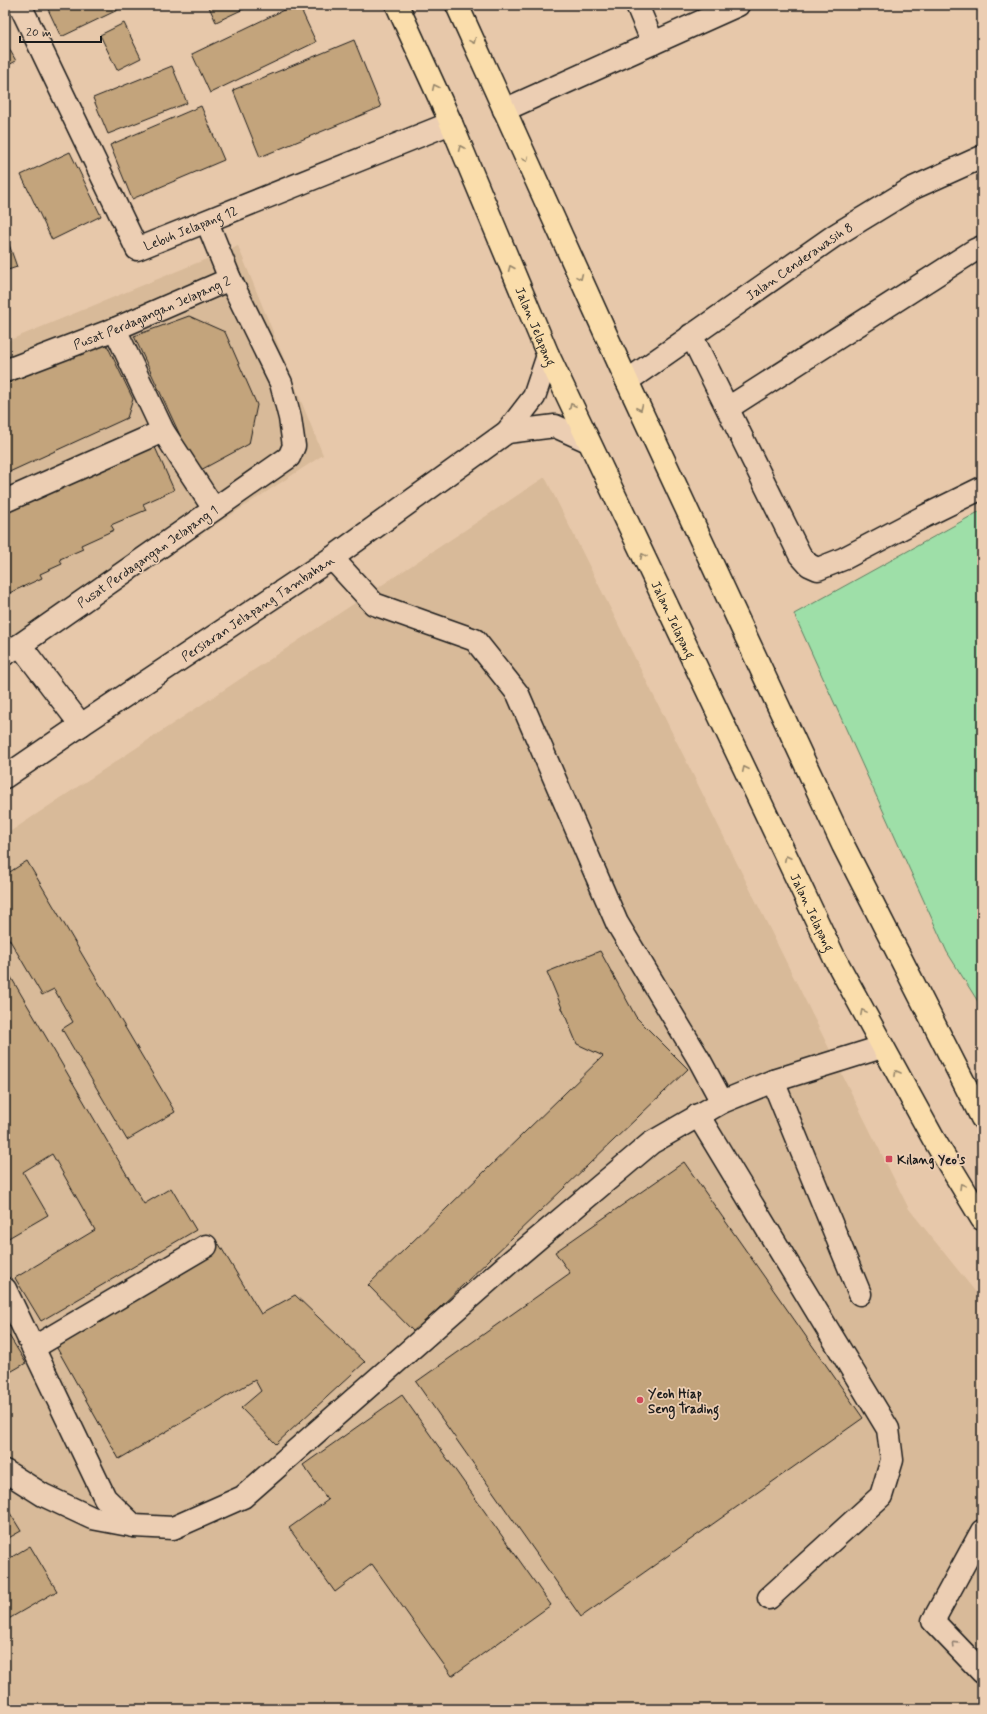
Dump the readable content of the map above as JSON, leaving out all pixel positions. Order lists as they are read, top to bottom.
{
  "streets": {
    "main road": ["Jalan Jelapang"],
    "street": [
      "Lebuh Jelapang 12",
      "Jalan Cenderawasih 8",
      "Pusat Perdagangan Jelapang 2",
      "Pusat Perdagangan Jelapang 1",
      "Persiaran Jelapang Tambahan"
    ]
  },
  "crossings": [
    ["Lebuh Jelapang 12", "Jalan Jelapang"],
    ["Pusat Perdagangan Jelapang 2", "Pusat Perdagangan Jelapang 1"],
    ["Jalan Jelapang", "Persiaran Jelapang Tambahan"]
  ],
  "places": {
    "transit": ["Kilang Yeo's"],
    "other": ["Yeoh Hiap Seng Trading"]
  },
  "scale_bar": "20 m"
}
